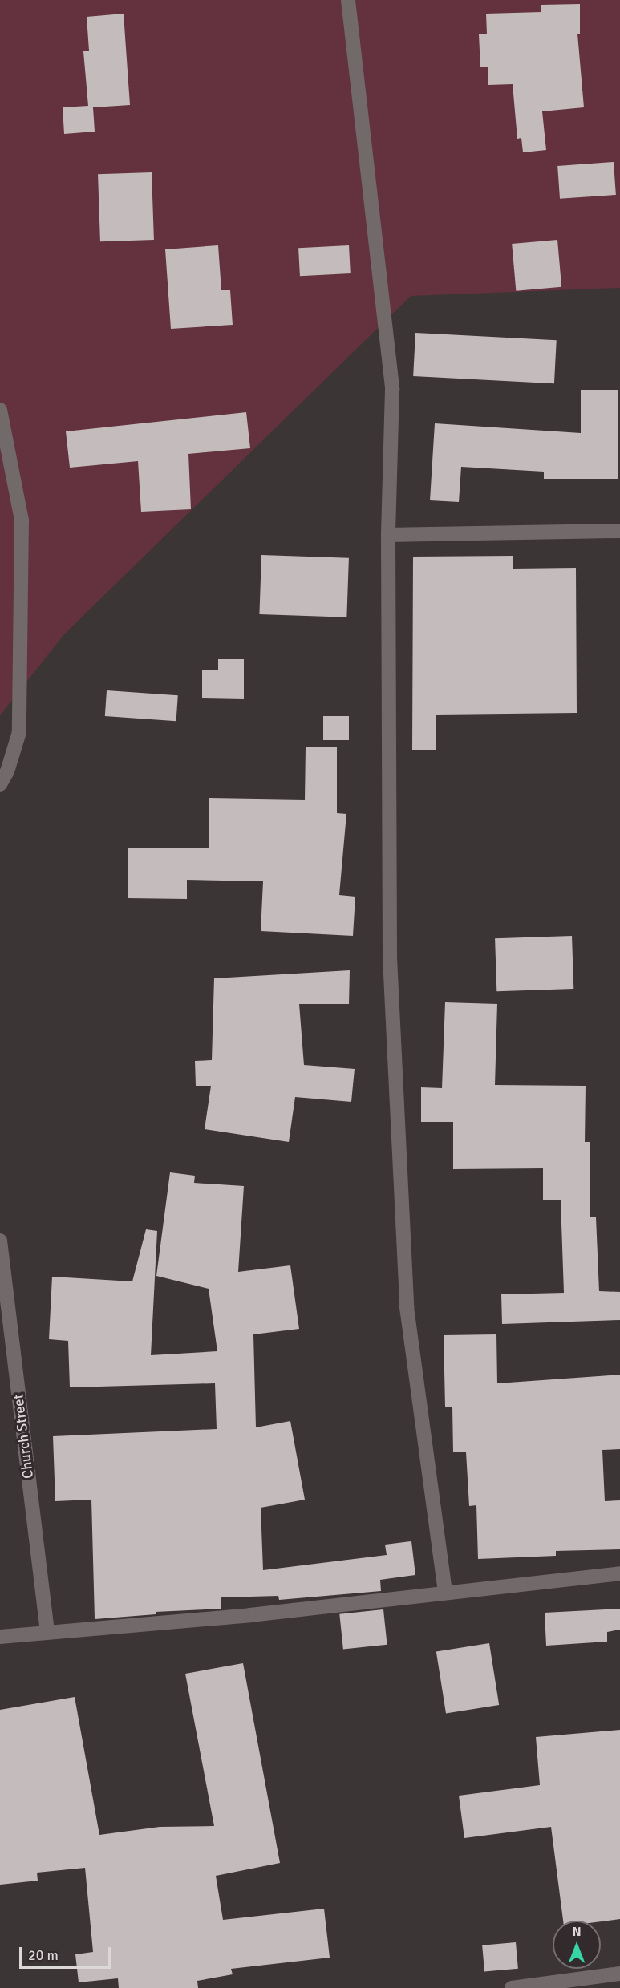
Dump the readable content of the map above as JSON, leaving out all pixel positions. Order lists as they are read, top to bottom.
{
  "streets": {
    "street": ["Church Street"]
  },
  "scale_bar": "20 m",
  "north": "top"
}
